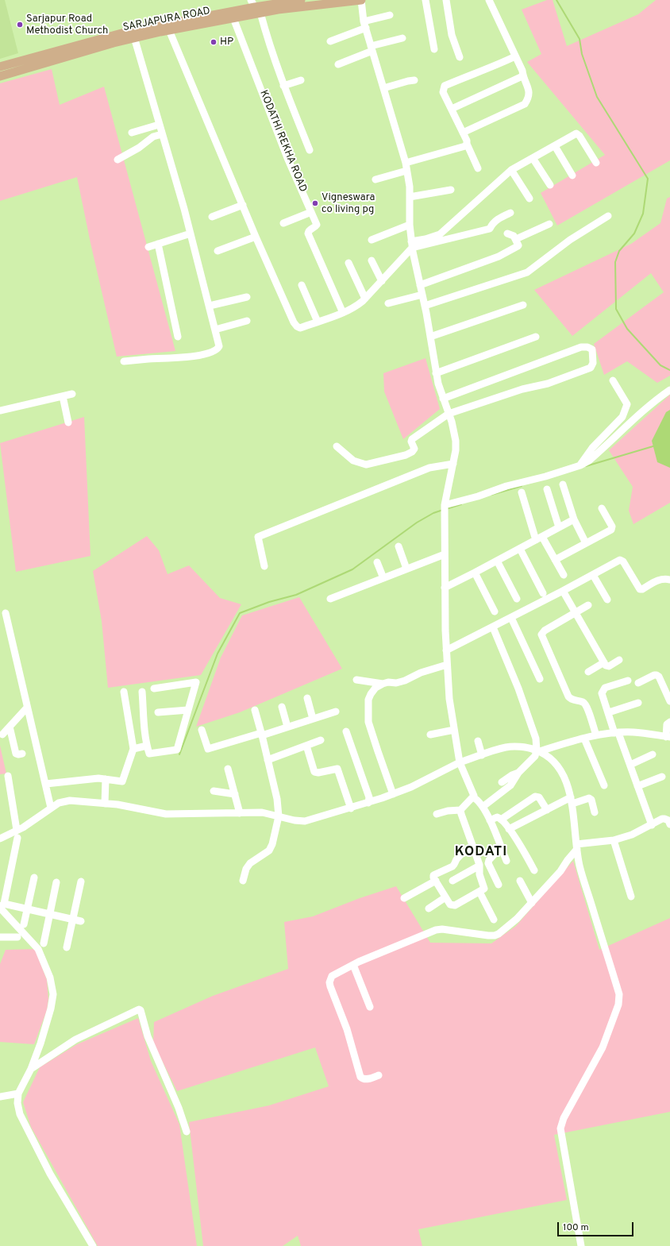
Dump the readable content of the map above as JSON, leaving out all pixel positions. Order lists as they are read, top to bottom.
{
  "streets": {
    "main road": ["SARJAPURA ROAD"],
    "street": ["KODATHI REKHA ROAD"]
  },
  "crossings": [
    ["SARJAPURA ROAD", "KODATHI REKHA ROAD"]
  ],
  "districts": ["KODATI"],
  "places": ["Sarjapur Road Methodist Church", "HP", "Vigneswara co living pg"],
  "scale_bar": "100 m"
}
